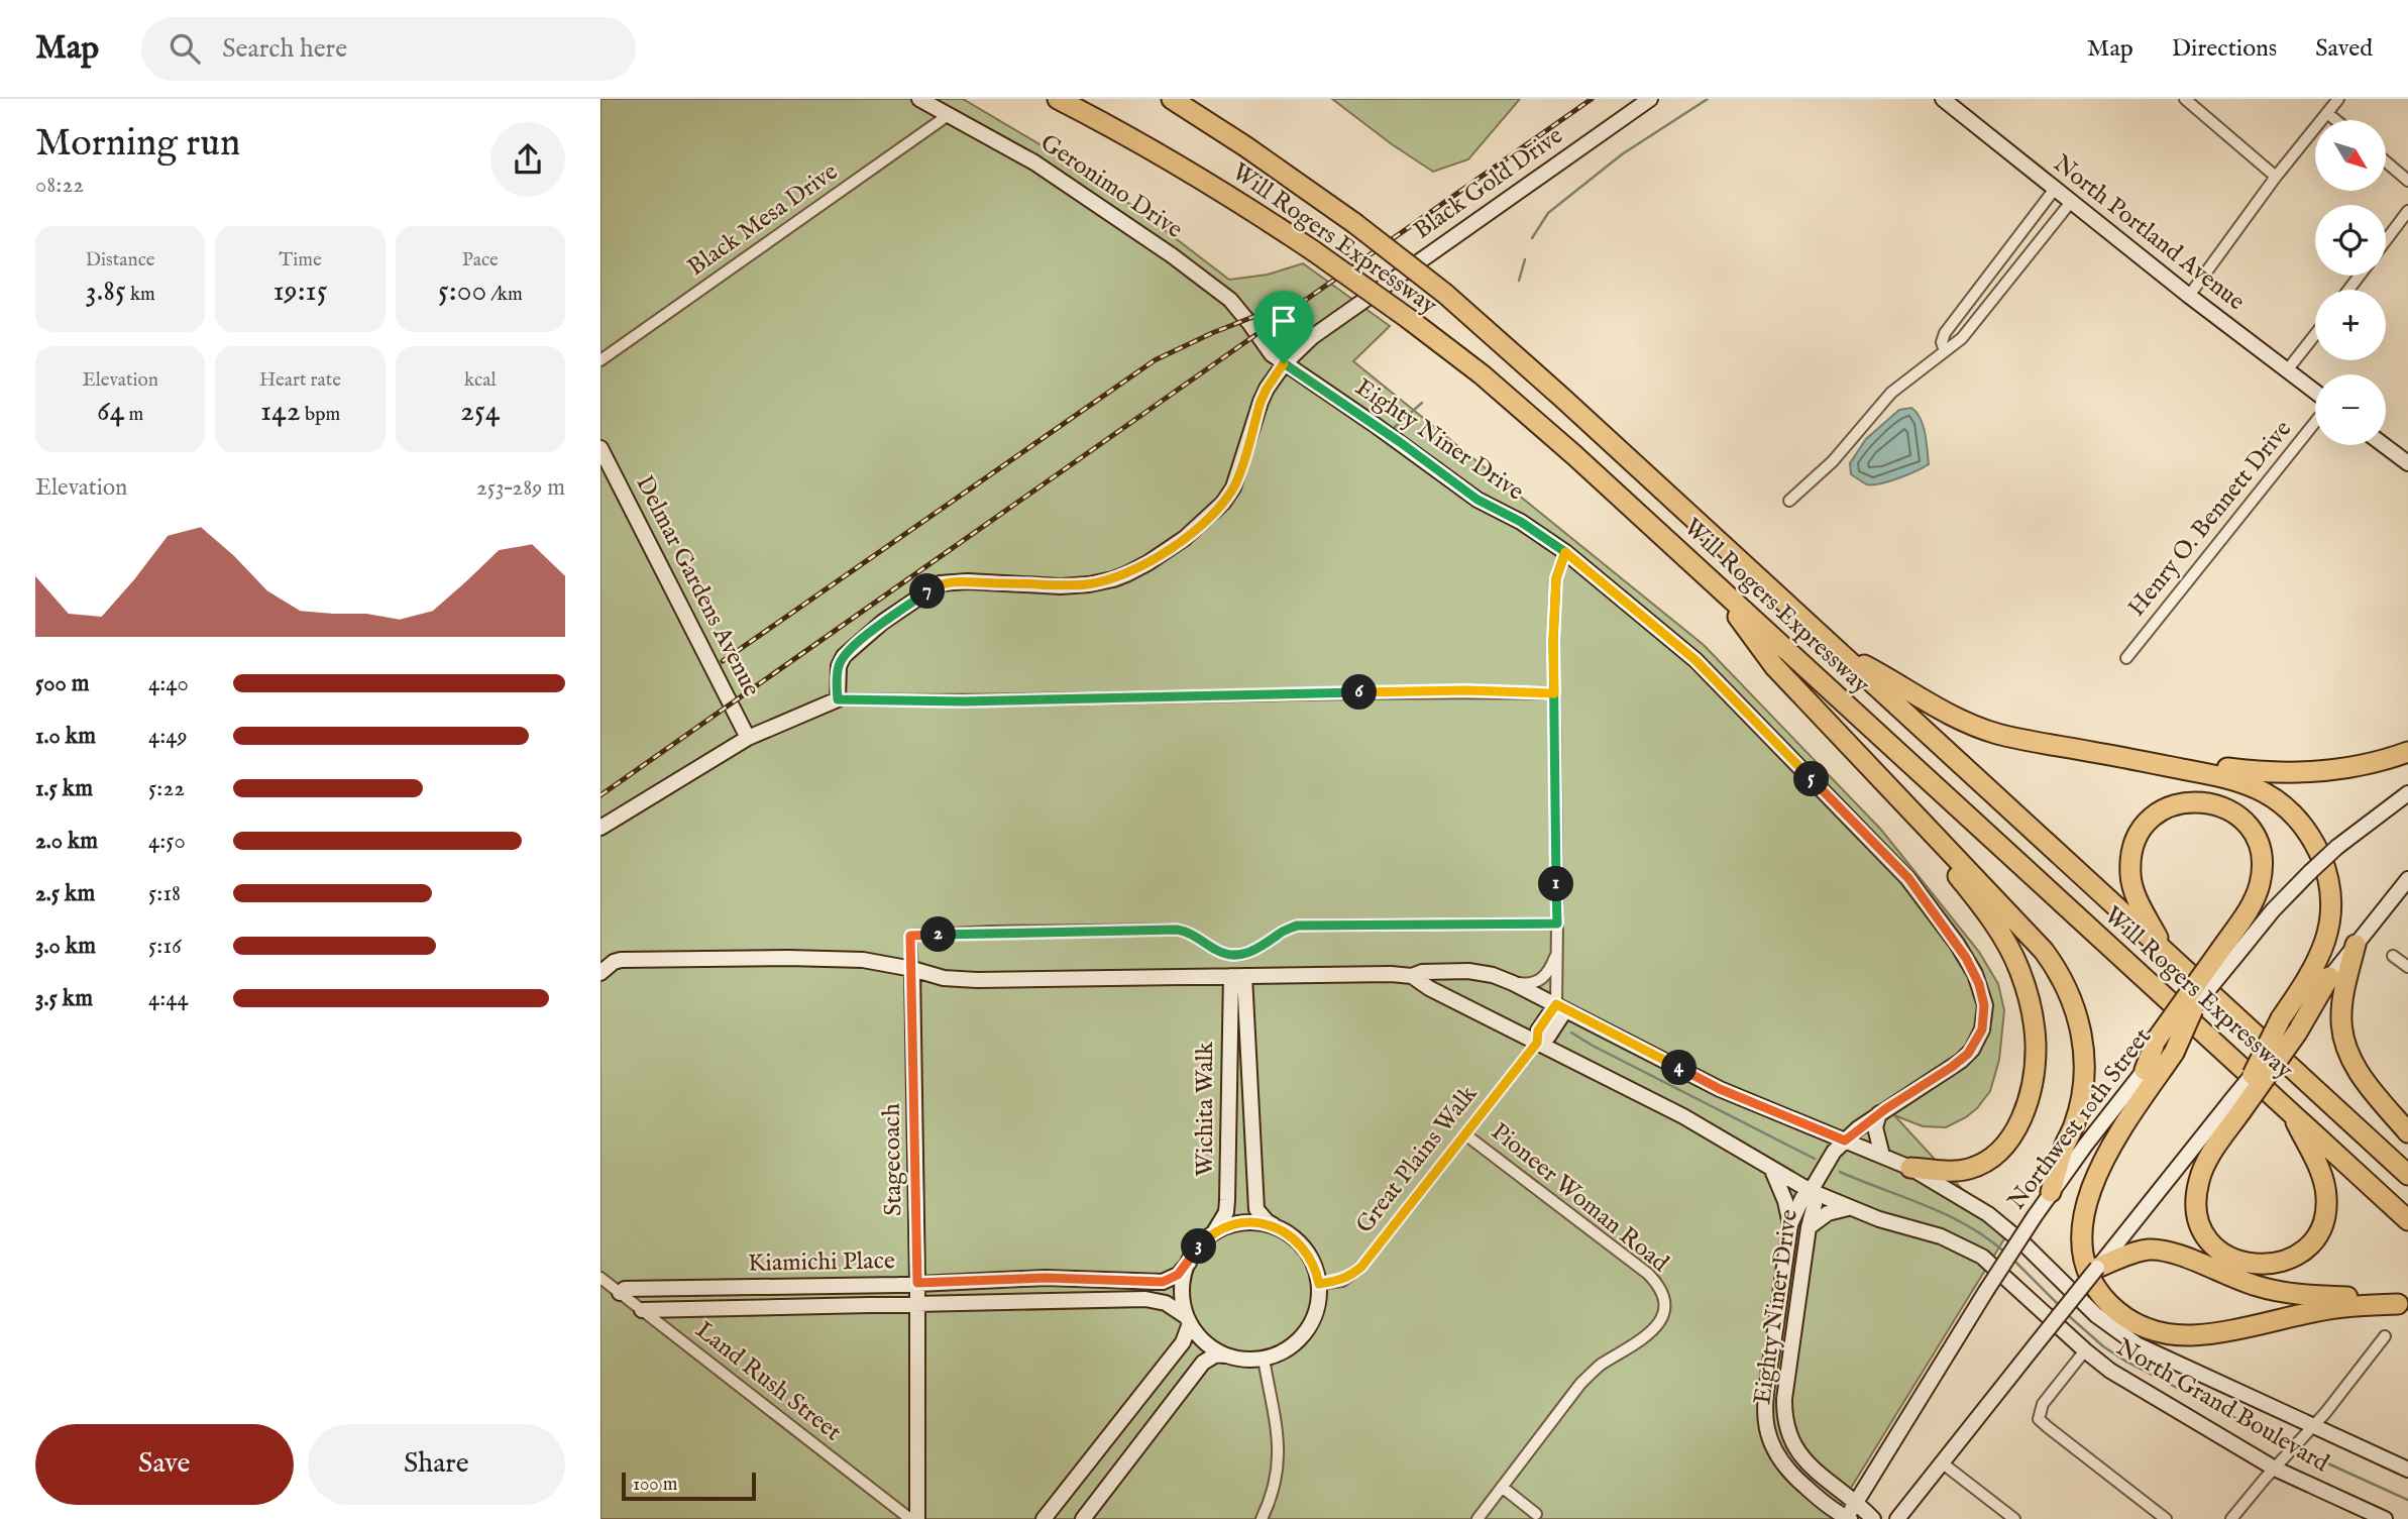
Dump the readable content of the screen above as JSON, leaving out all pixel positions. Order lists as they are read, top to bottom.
{
  "streets": {
    "highway": ["Will Rogers Expressway"],
    "street": [
      "Black Gold Drive",
      "Geronimo Drive",
      "Black Mesa Drive",
      "North Portland Avenue",
      "Eighty Niner Drive",
      "Henry O. Bennett Drive",
      "Delmar Gardens Avenue",
      "Wichita Walk",
      "Northwest 10th Street",
      "Stagecoach",
      "Great Plains Walk",
      "Pioneer Woman Road",
      "Kiamichi Place",
      "Land Rush Street",
      "North Grand Boulevard"
    ]
  },
  "crossings": [
    ["Black Gold Drive", "Eighty Niner Drive"],
    ["Geronimo Drive", "Black Mesa Drive"],
    ["Geronimo Drive", "Eighty Niner Drive"],
    ["Eighty Niner Drive", "Northwest 10th Street"],
    ["Eighty Niner Drive", "North Grand Boulevard"],
    ["Wichita Walk", "Great Plains Walk"],
    ["Wichita Walk", "Kiamichi Place"],
    ["Wichita Walk", "North Grand Boulevard"],
    ["Stagecoach", "Kiamichi Place"],
    ["Stagecoach", "North Grand Boulevard"],
    ["Great Plains Walk", "Pioneer Woman Road"],
    ["Great Plains Walk", "Kiamichi Place"],
    ["Great Plains Walk", "North Grand Boulevard"],
    ["Kiamichi Place", "Land Rush Street"]
  ],
  "scale_bar": "100 m",
  "north": "bottom right",
  "page": {
    "header": "Map",
    "search": "Search here",
    "nav": ["Map", "Directions", "Saved"],
    "heading": ["Morning run", "08:22"],
    "map_buttons": ["+", "−"],
    "stats": [
      ["Distance", "3.85 km"],
      ["Time", "19:15"],
      ["Pace", "5:00 /km"],
      ["Elevation", "64 m"],
      ["Heart rate", "142 bpm"],
      ["kcal", "254"]
    ],
    "chart": ["Elevation", "253–289 m"],
    "pins": [
      "7",
      "6",
      "5",
      "1",
      "2",
      "4",
      "3"
    ],
    "list": [
      {
        "name": "500 m",
        "note": "4:40"
      },
      {
        "name": "1.0 km",
        "note": "4:49"
      },
      {
        "name": "1.5 km",
        "note": "5:22"
      },
      {
        "name": "2.0 km",
        "note": "4:50"
      },
      {
        "name": "2.5 km",
        "note": "5:18"
      },
      {
        "name": "3.0 km",
        "note": "5:16"
      },
      {
        "name": "3.5 km",
        "note": "4:44"
      }
    ],
    "buttons": ["Save", "Share"],
    "scale": "100 m"
  }
}
